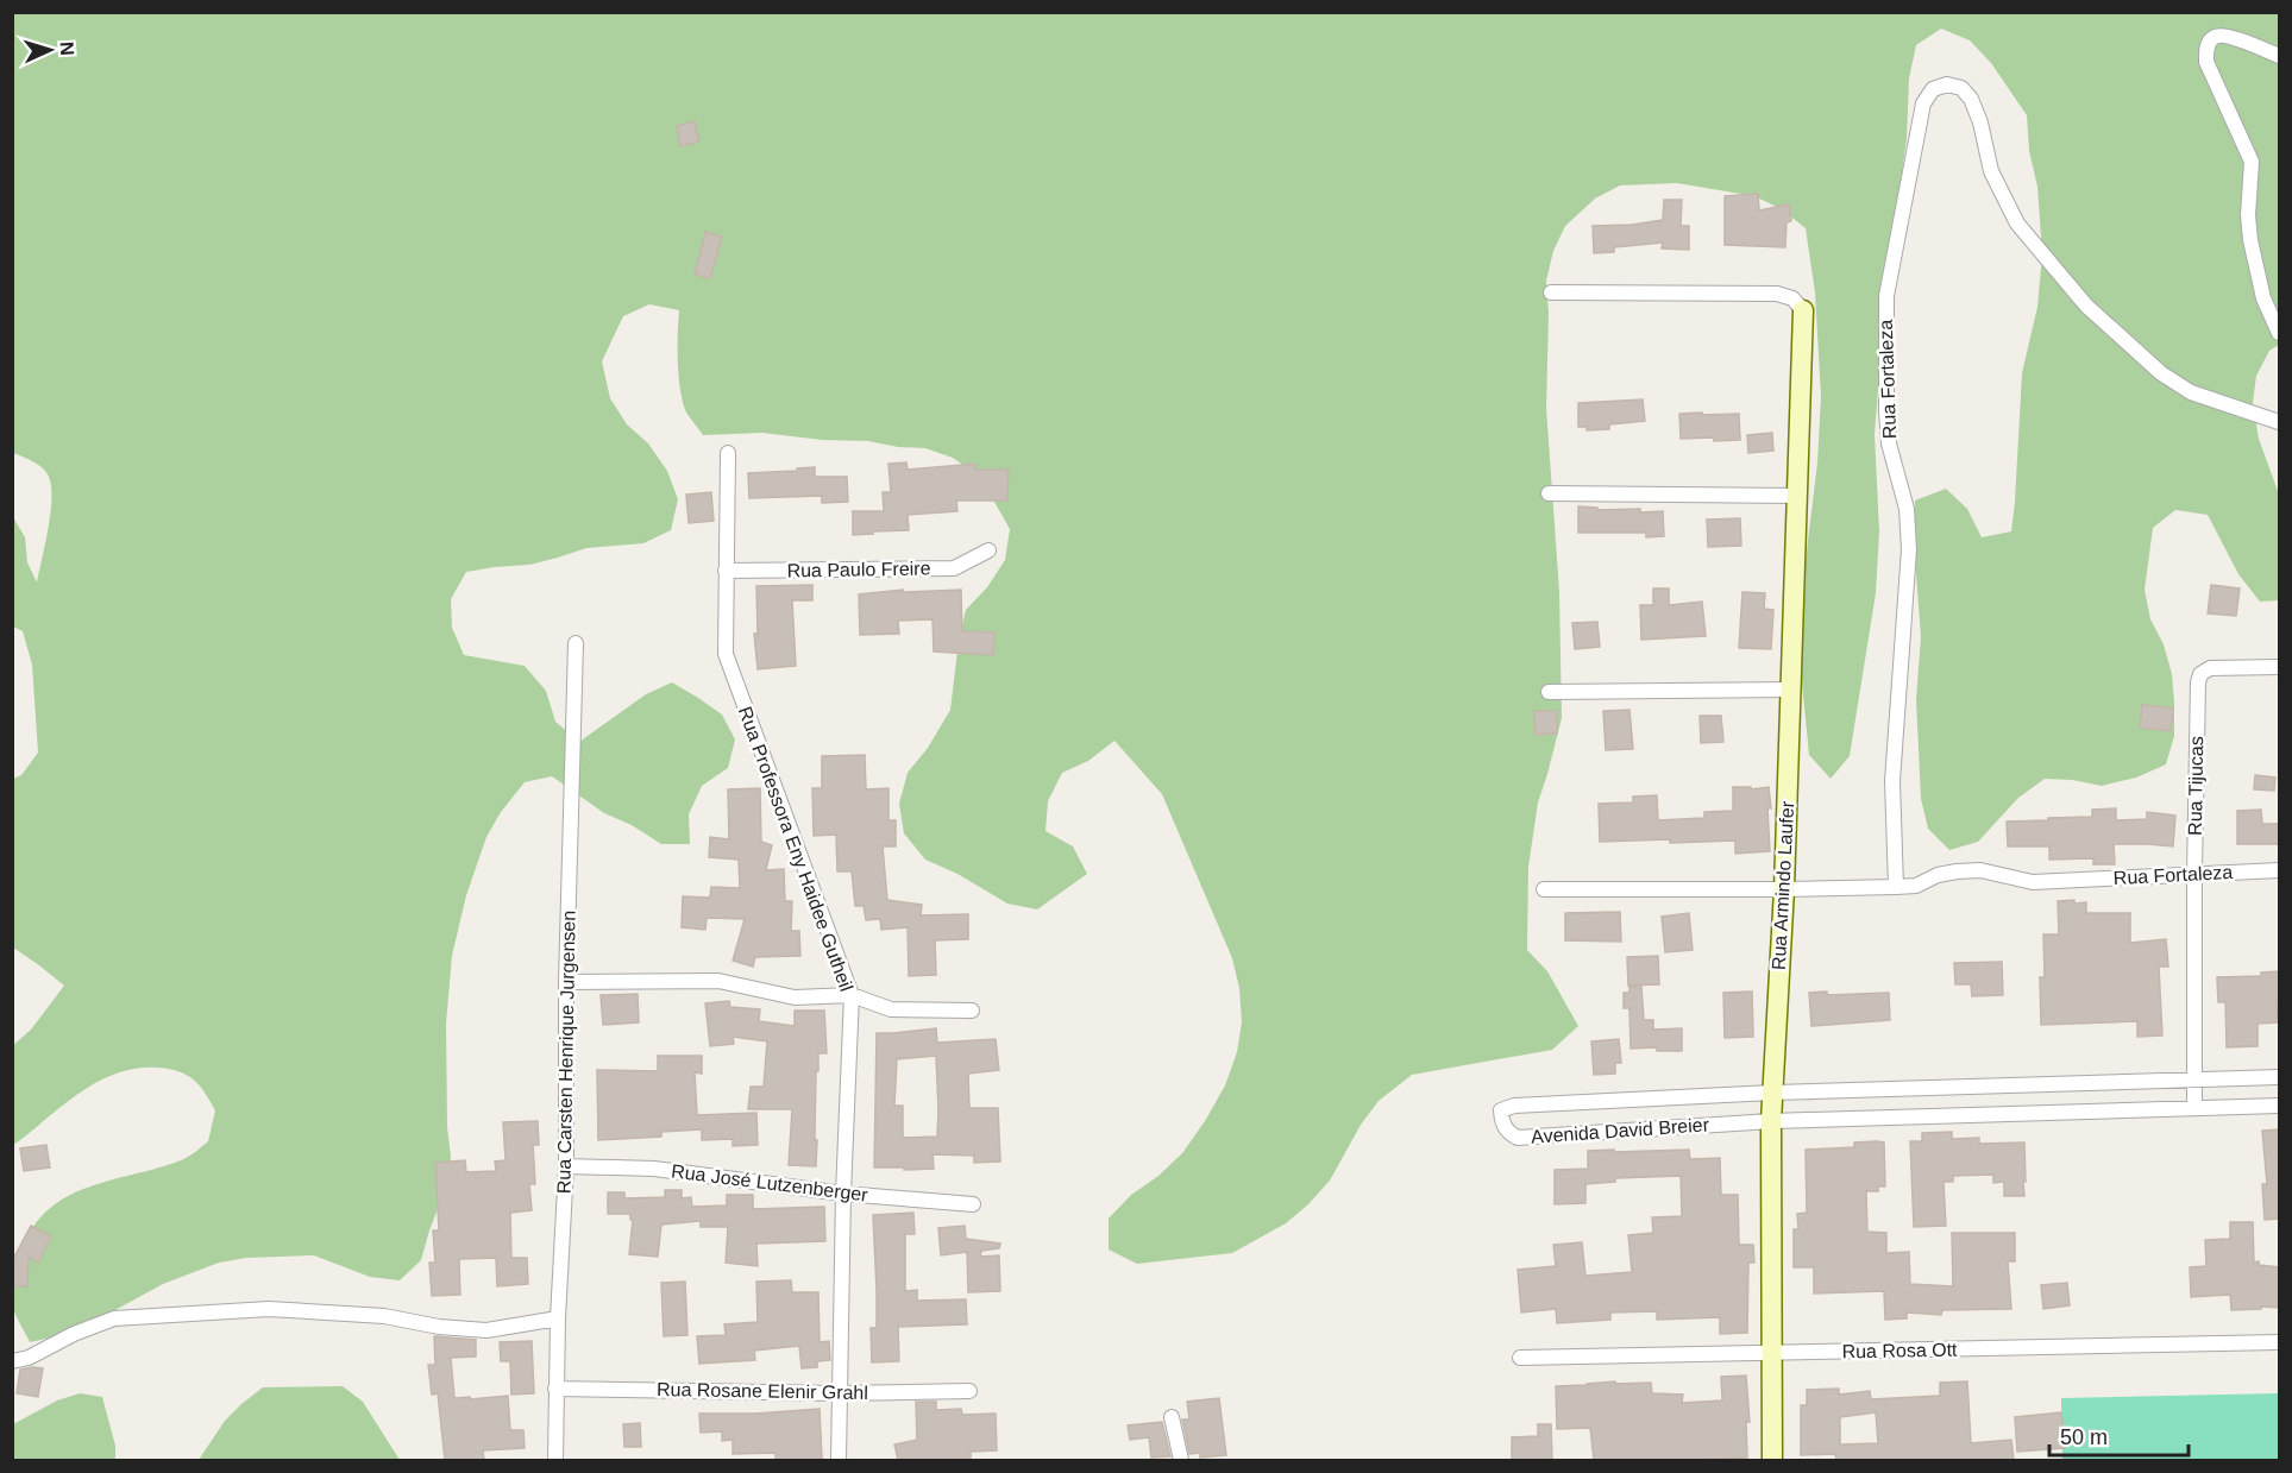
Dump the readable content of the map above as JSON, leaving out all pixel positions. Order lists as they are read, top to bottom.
{
  "streets": {
    "street": [
      "Rua Fortaleza",
      "Rua Paulo Freire",
      "Rua Tijucas",
      "Rua Professora Eny Haidee Gutheil",
      "Rua Armindo Laufer",
      "Rua Carsten Henrique Jurgensen",
      "Avenida David Breier",
      "Rua José Lutzenberger",
      "Rua Rosa Ott",
      "Rua Rosane Elenir Grahl"
    ]
  },
  "crossings": [
    ["Rua Fortaleza", "Rua Tijucas"],
    ["Rua Paulo Freire", "Rua Professora Eny Haidee Gutheil"],
    ["Rua Tijucas", "Avenida David Breier"],
    ["Rua Professora Eny Haidee Gutheil", "Rua José Lutzenberger"],
    ["Rua Professora Eny Haidee Gutheil", "Rua Rosane Elenir Grahl"],
    ["Rua Armindo Laufer", "Avenida David Breier"],
    ["Rua Armindo Laufer", "Rua Rosa Ott"],
    ["Rua Carsten Henrique Jurgensen", "Rua José Lutzenberger"],
    ["Rua Carsten Henrique Jurgensen", "Rua Rosane Elenir Grahl"]
  ],
  "scale_bar": "50 m",
  "north": "right"
}
